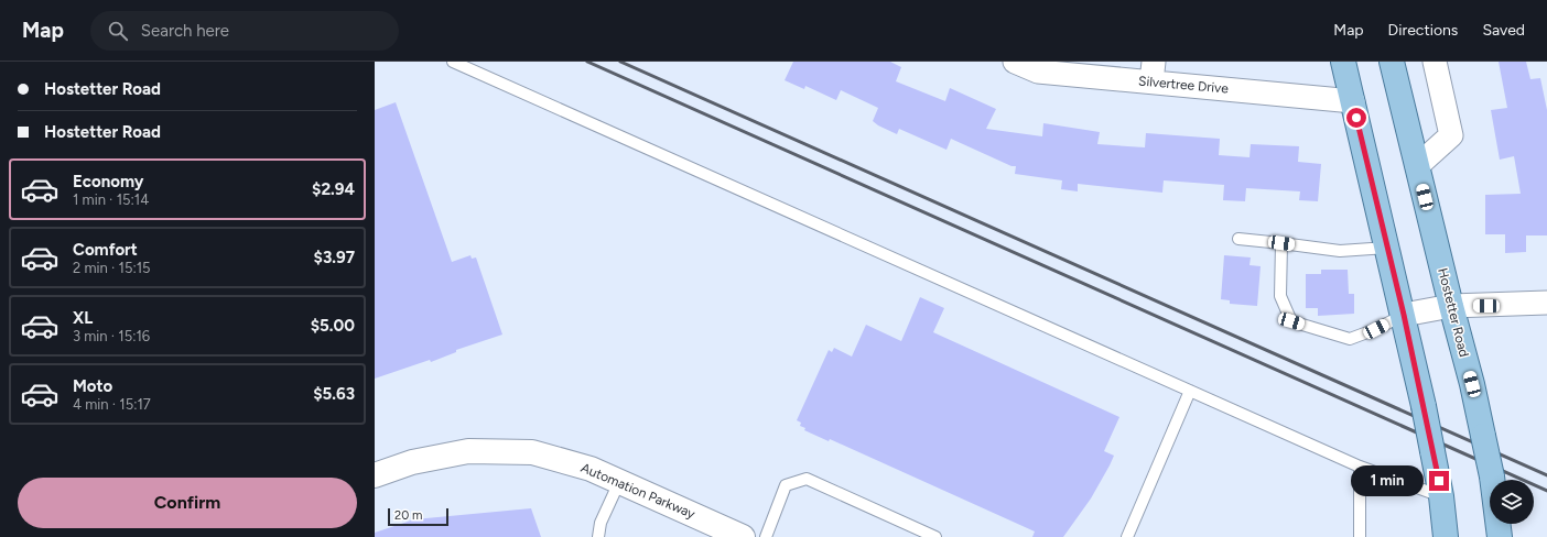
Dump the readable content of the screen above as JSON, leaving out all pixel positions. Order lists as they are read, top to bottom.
{
  "streets": {
    "main road": ["Hostetter Road"],
    "street": ["Silvertree Drive", "Automation Parkway"]
  },
  "scale_bar": "20 m",
  "page": {
    "header": "Map",
    "search": "Search here",
    "nav": ["Map", "Directions", "Saved"],
    "banner": ["Hostetter Road", "Hostetter Road"],
    "list": [
      {
        "name": "Economy",
        "note": "1 min · 15:14",
        "value": "$2.94"
      },
      {
        "name": "Comfort",
        "note": "2 min · 15:15",
        "value": "$3.97"
      },
      {
        "name": "XL",
        "note": "3 min · 15:16",
        "value": "$5.00"
      },
      {
        "name": "Moto",
        "note": "4 min · 15:17",
        "value": "$5.63"
      }
    ],
    "bubble": "1 min",
    "buttons": "Confirm",
    "scale": "20 m"
  }
}
